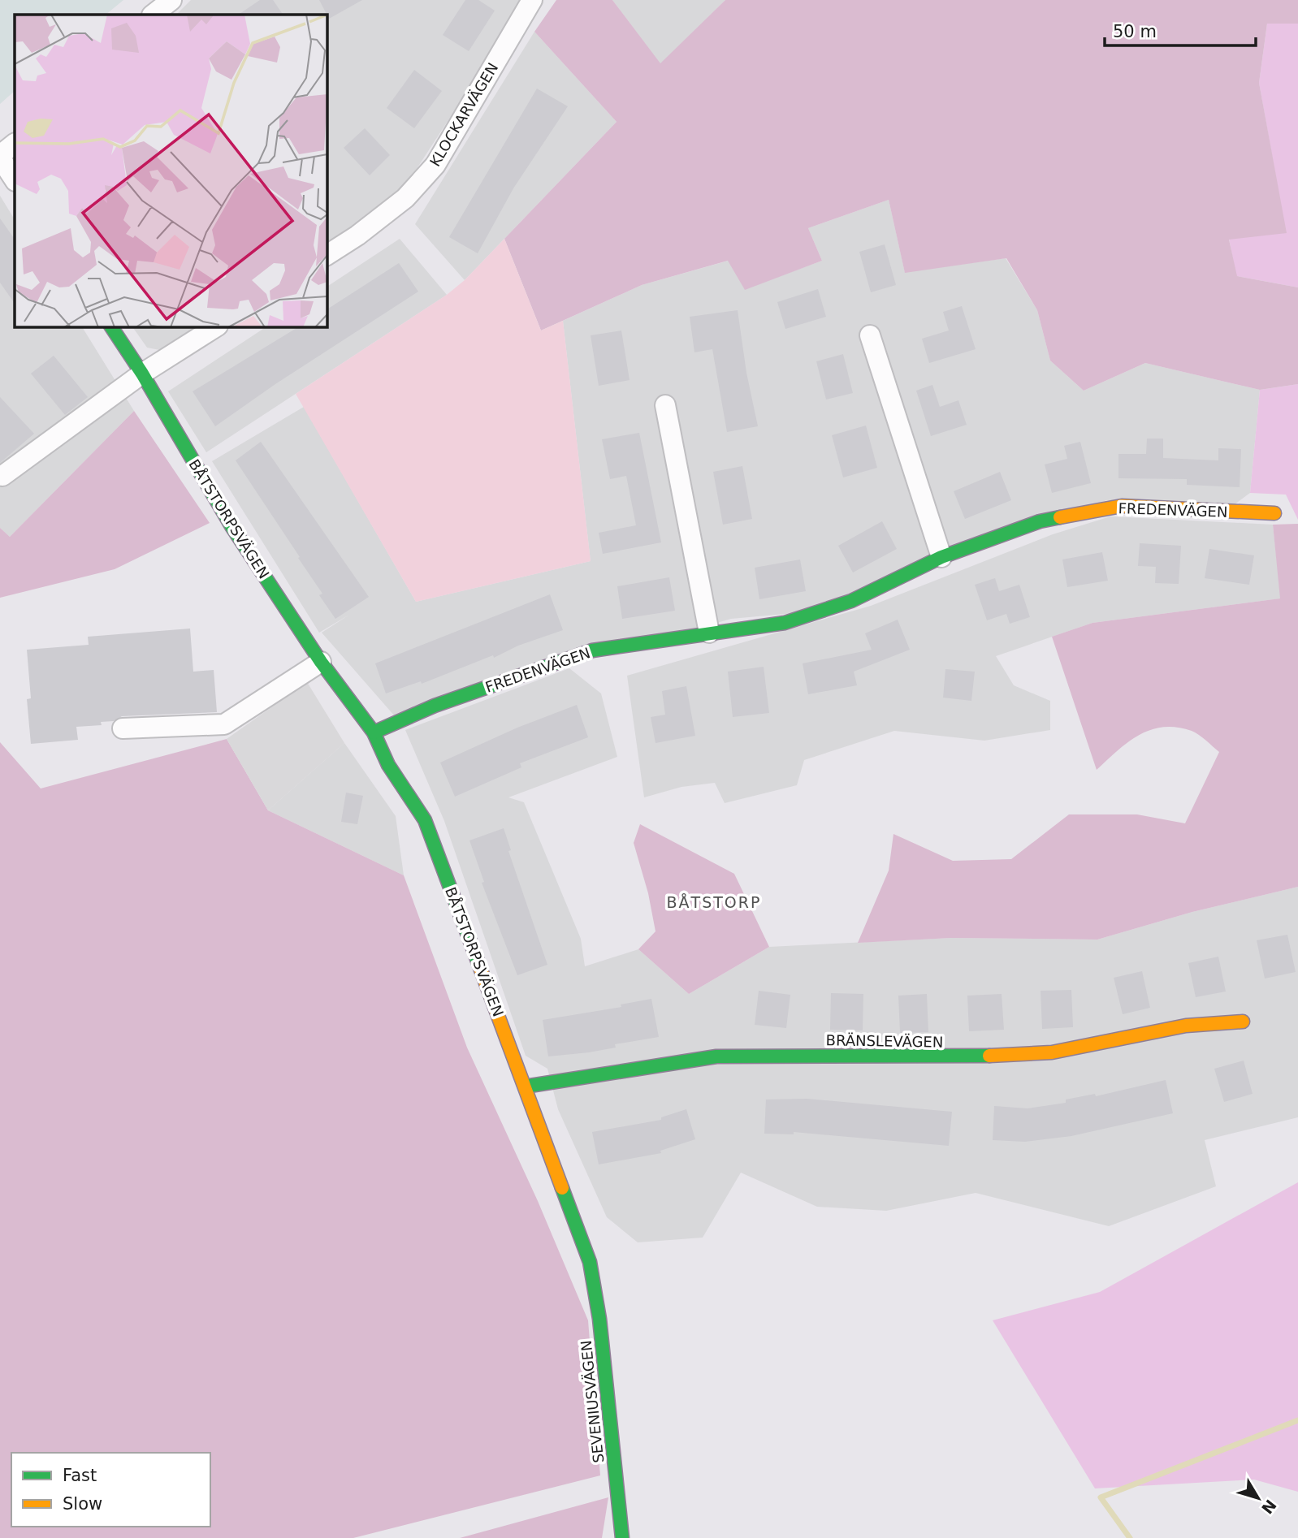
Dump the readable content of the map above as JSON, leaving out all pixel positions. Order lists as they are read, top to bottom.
{
  "streets": {
    "street": [
      "KLOCKARVÄGEN",
      "FREDENVÄGEN",
      "BÅTSTORPSVÄGEN",
      "BRÄNSLEVÄGEN",
      "SEVENIUSVÄGEN"
    ]
  },
  "crossings": [
    ["FREDENVÄGEN", "BÅTSTORPSVÄGEN"],
    ["BÅTSTORPSVÄGEN", "BRÄNSLEVÄGEN"],
    ["BÅTSTORPSVÄGEN", "SEVENIUSVÄGEN"]
  ],
  "districts": ["BÅTSTORP"],
  "legend": ["Fast", "Slow"],
  "scale_bar": "50 m",
  "north": "bottom right"
}
